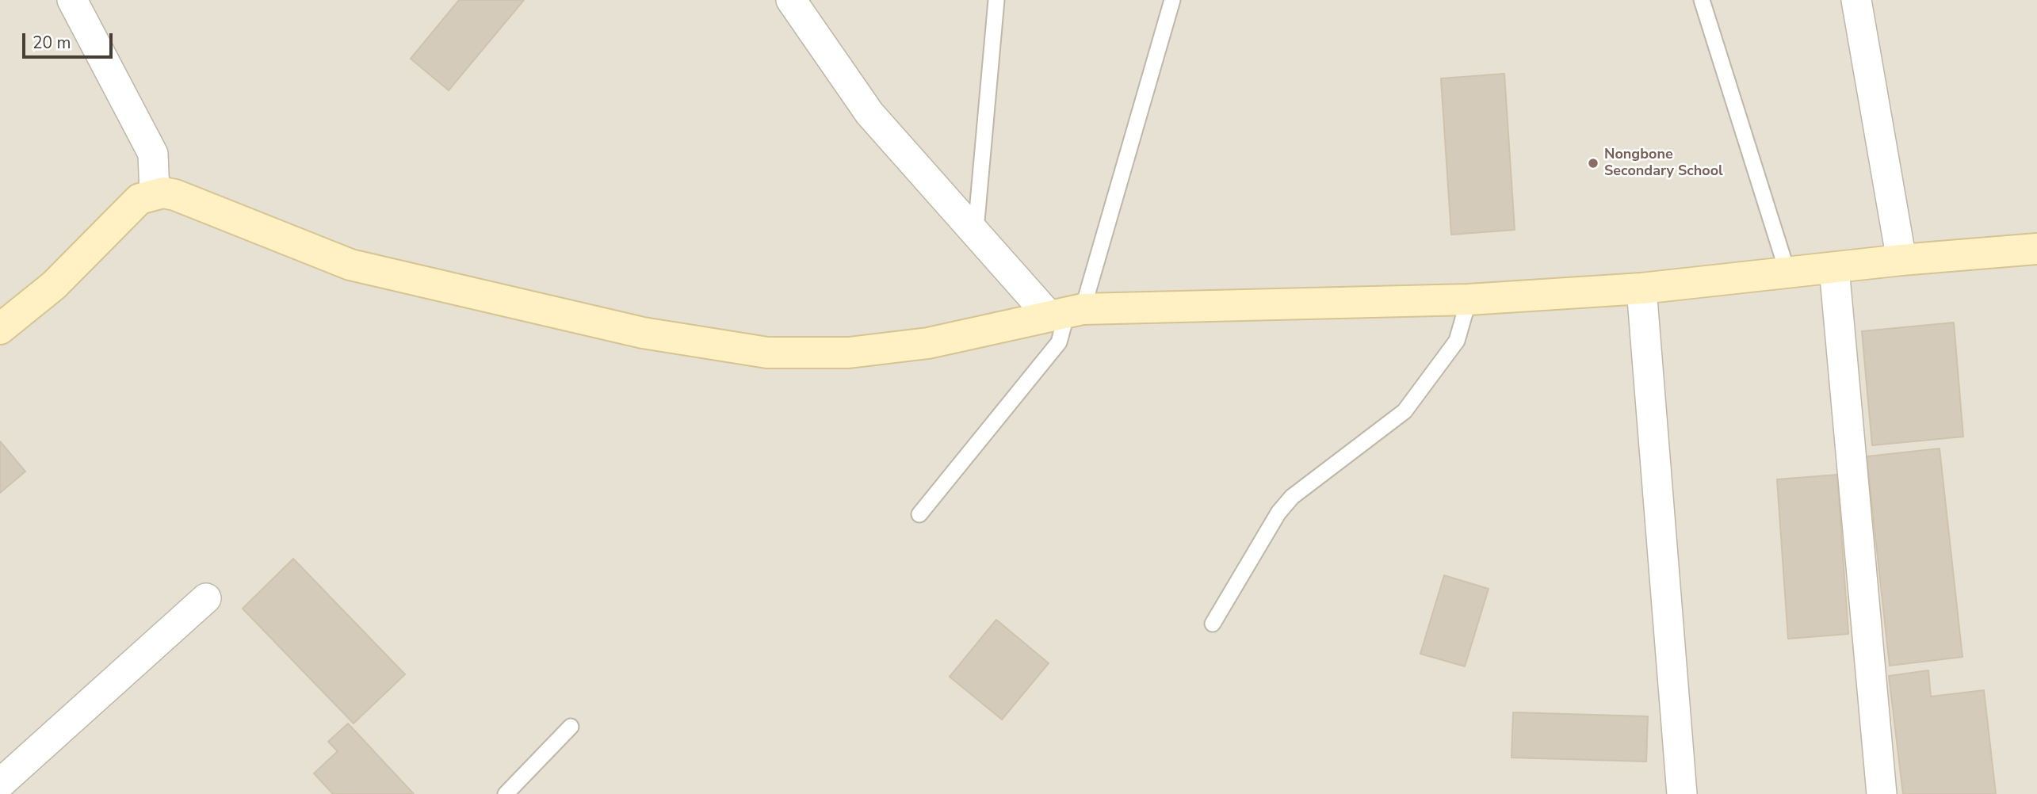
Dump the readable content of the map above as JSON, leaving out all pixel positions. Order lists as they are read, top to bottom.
{
  "places": ["Nongbone Secondary School"],
  "scale_bar": "20 m"
}
